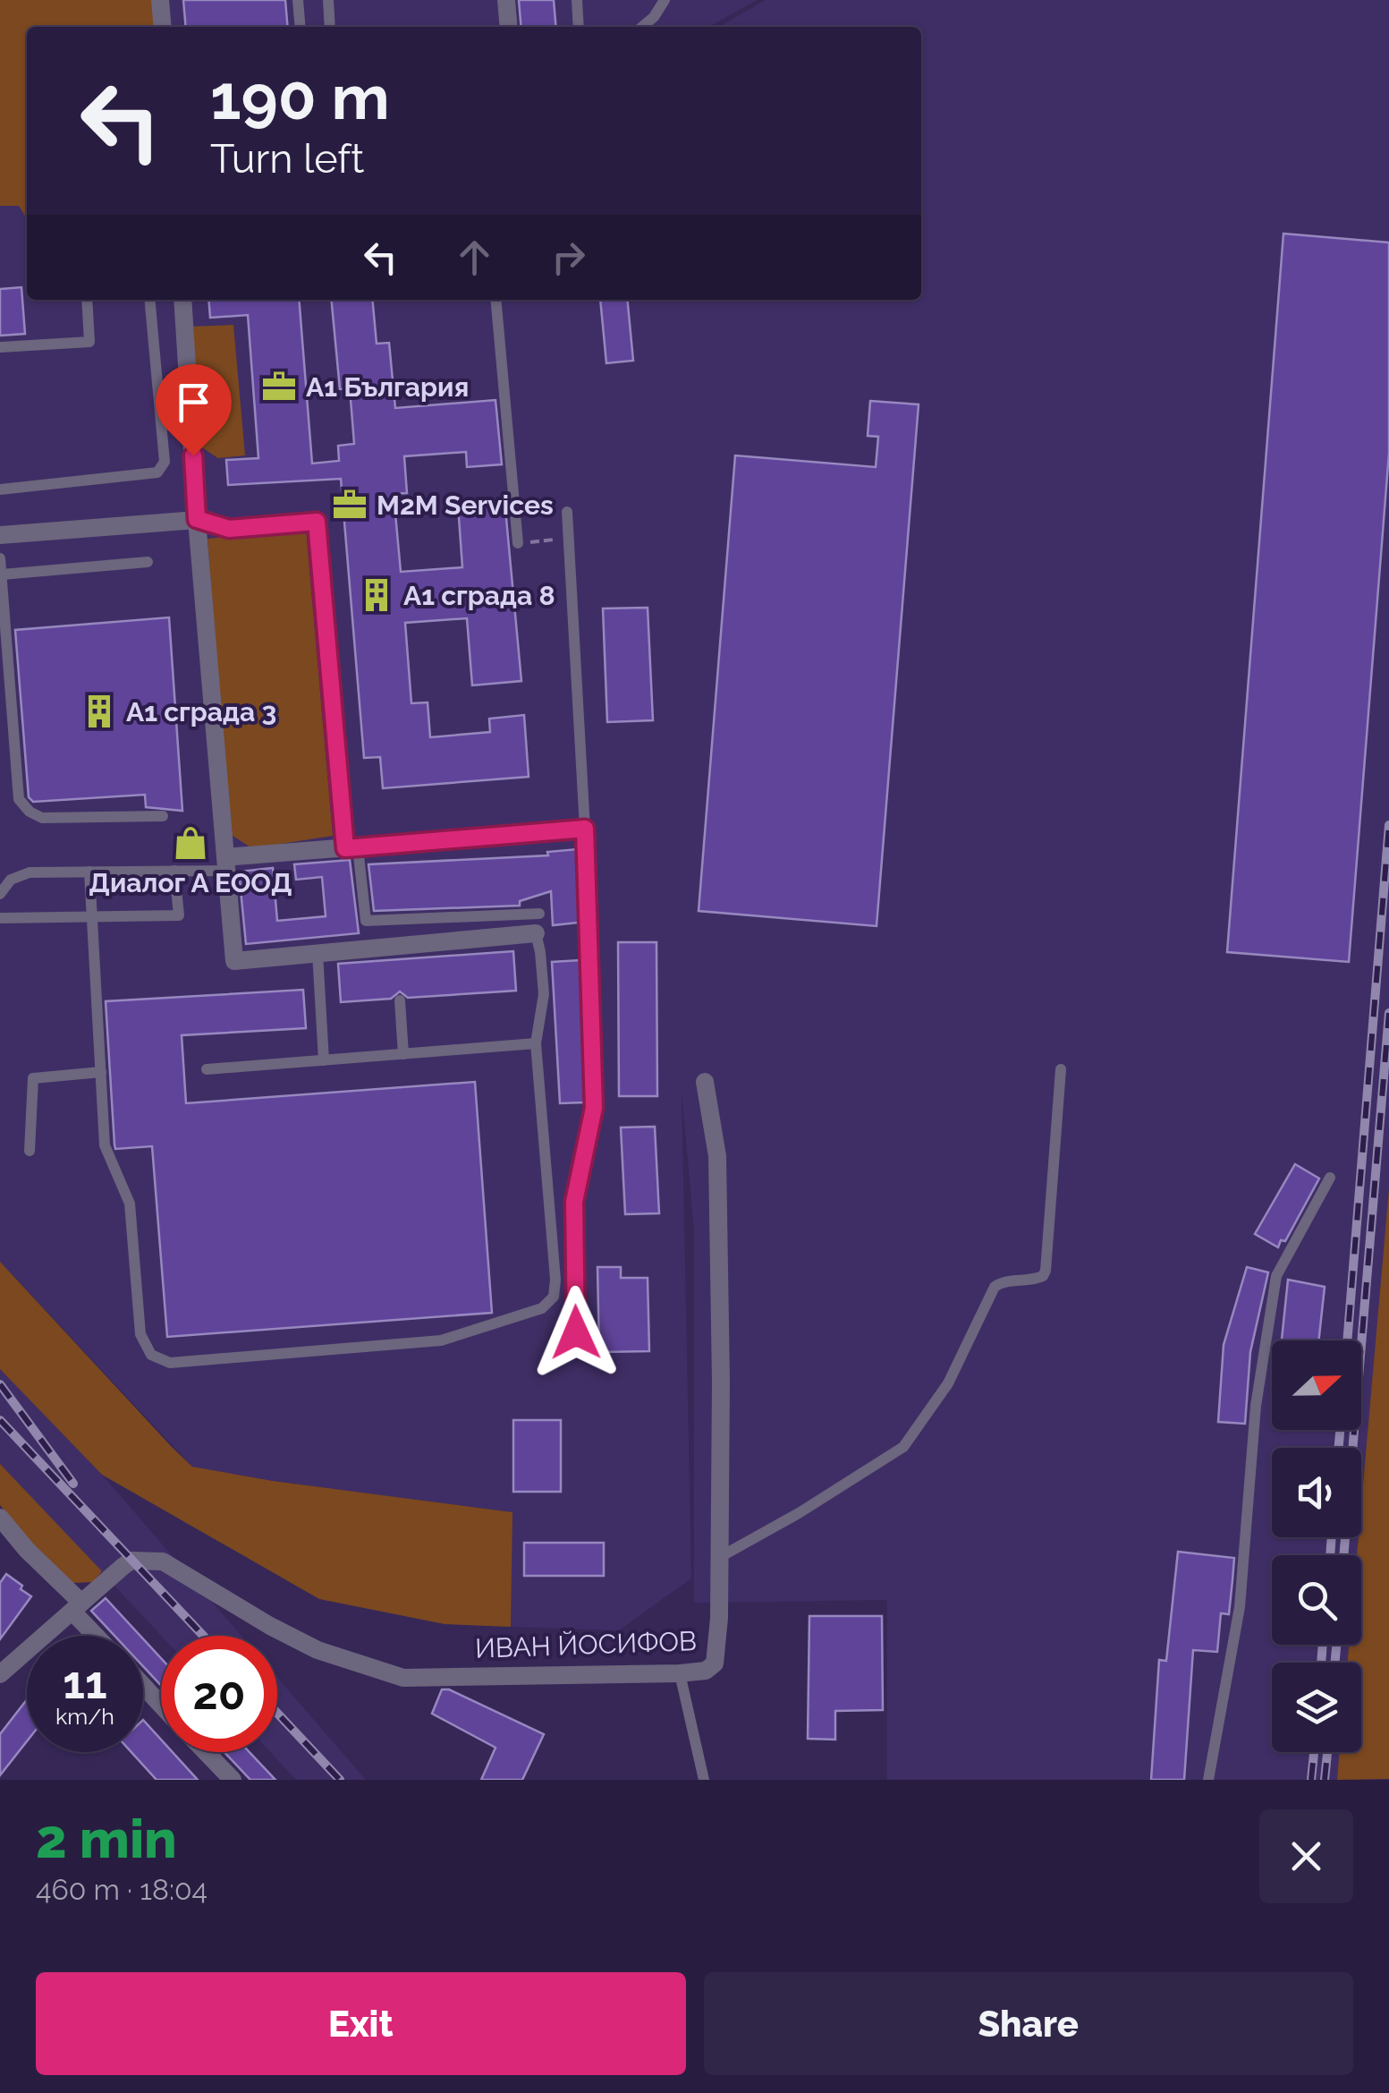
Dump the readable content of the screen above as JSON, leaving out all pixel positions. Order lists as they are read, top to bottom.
{
  "streets": {
    "street": ["ИВАН ЙОСИФОВ"]
  },
  "places": {
    "office": ["А1 България", "M2M Services"],
    "building": ["А1 сграда 8", "А1 сграда 3"],
    "shop": ["Диалог А ЕООД"]
  },
  "north": "right",
  "page": {
    "turn": ["190 m", "Turn left"],
    "speed": "11 km/h",
    "limit": "20",
    "heading": ["2 min", "460 m · 18:04"],
    "buttons": ["Exit", "Share"]
  }
}
